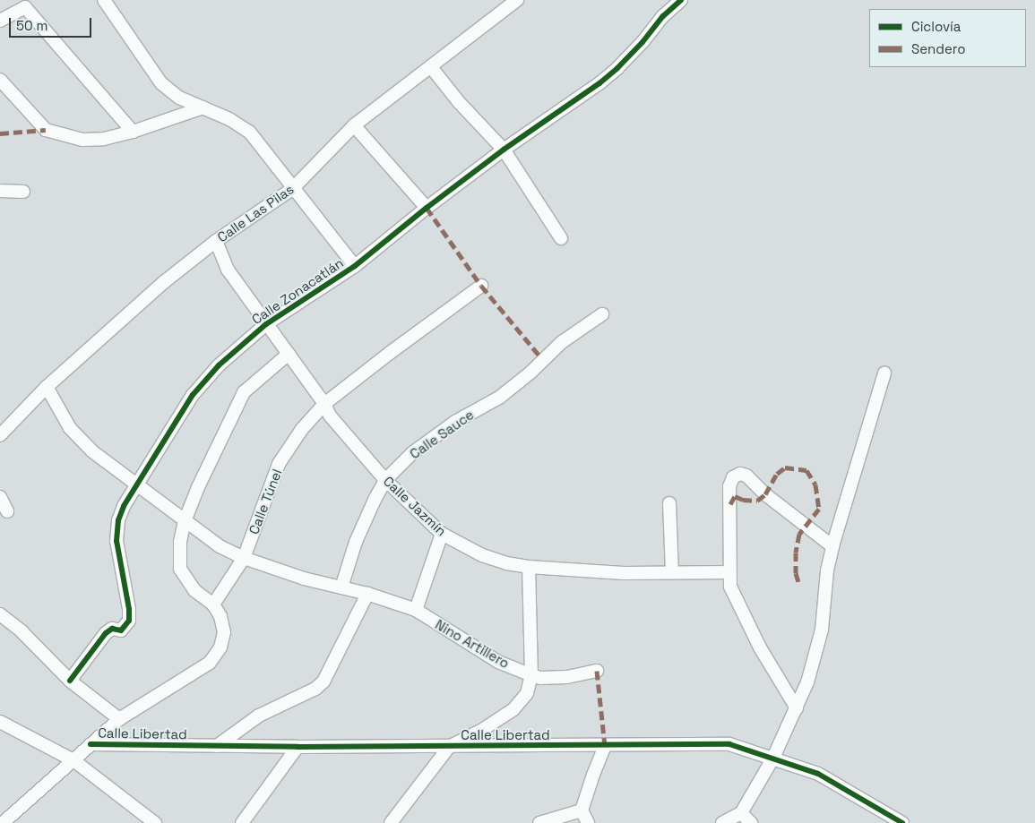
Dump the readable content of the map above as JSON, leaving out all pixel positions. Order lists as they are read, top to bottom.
{
  "streets": {
    "street": [
      "Calle Las Pilas",
      "Calle Zonacatlán",
      "Calle Sauce",
      "Calle Túnel",
      "Calle Jazmín",
      "Nino Artillero",
      "Calle Libertad"
    ]
  },
  "crossings": [
    ["Calle Las Pilas", "Calle Jazmín"],
    ["Calle Las Pilas", "Nino Artillero"],
    ["Calle Zonacatlán", "Calle Jazmín"],
    ["Calle Zonacatlán", "Nino Artillero"],
    ["Calle Sauce", "Calle Jazmín"],
    ["Calle Sauce", "Nino Artillero"],
    ["Calle Túnel", "Calle Jazmín"],
    ["Calle Túnel", "Nino Artillero"]
  ],
  "legend": ["Ciclovía", "Sendero"],
  "scale_bar": "50 m"
}
